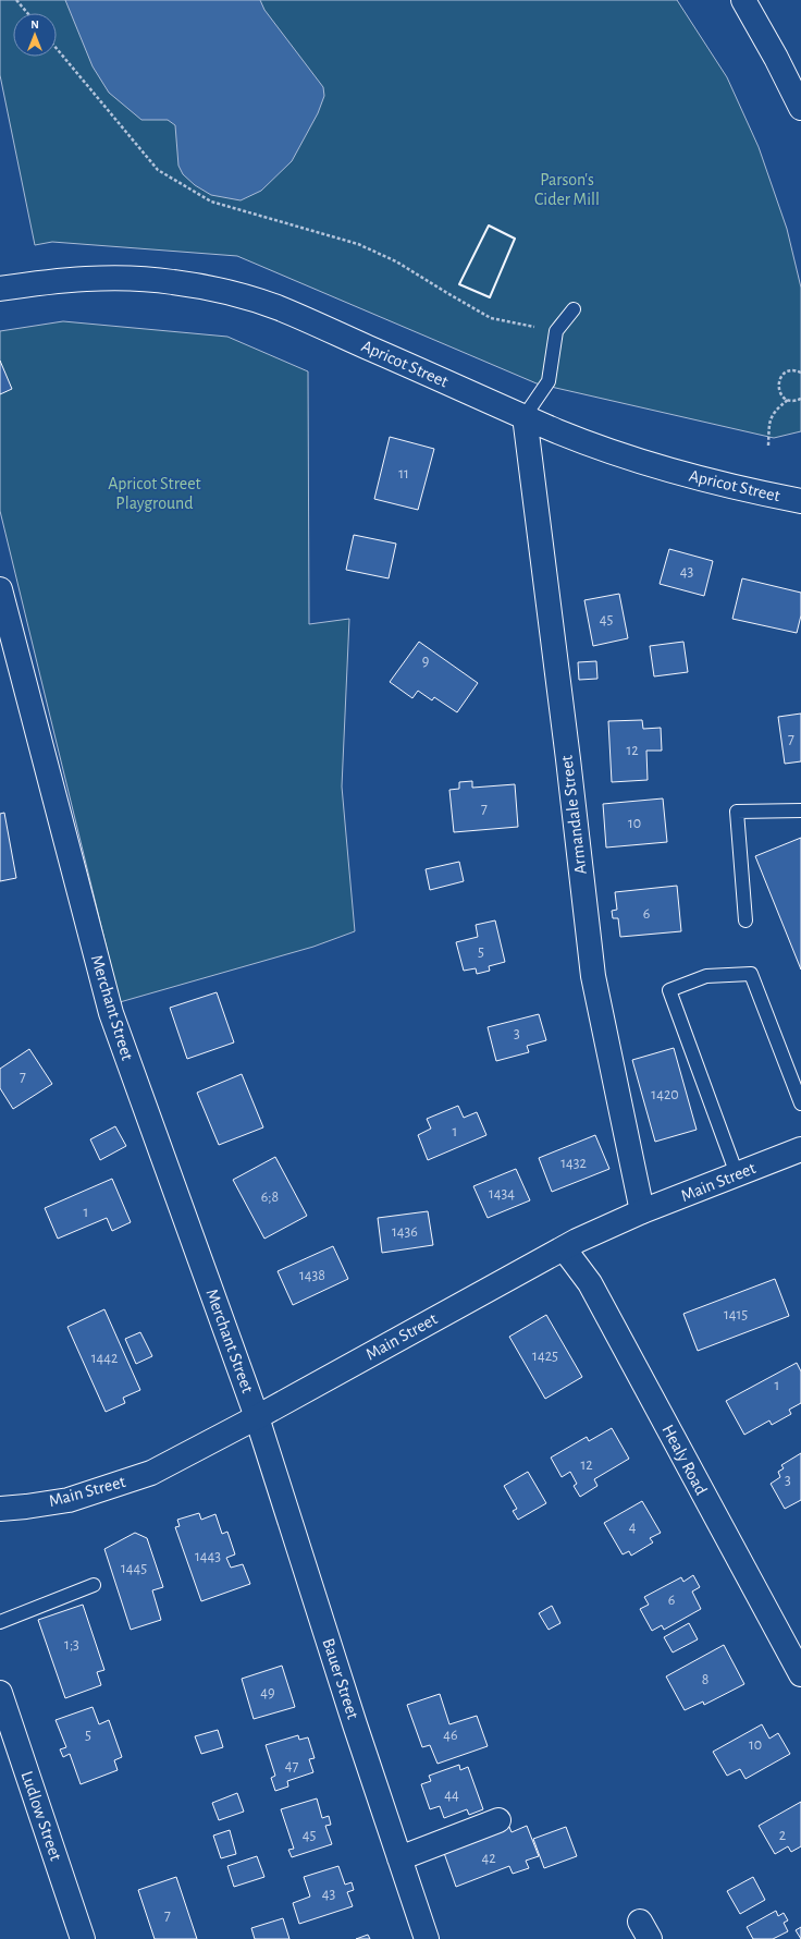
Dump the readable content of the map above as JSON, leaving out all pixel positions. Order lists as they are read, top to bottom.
{
  "streets": {
    "main road": [
      "Apricot Street",
      "Armandale Street",
      "Merchant Street",
      "Main Street",
      "Healy Road",
      "Bauer Street",
      "Ludlow Street"
    ]
  },
  "crossings": [
    ["Apricot Street", "Armandale Street"],
    ["Armandale Street", "Main Street"],
    ["Merchant Street", "Main Street"],
    ["Merchant Street", "Bauer Street"],
    ["Main Street", "Healy Road"],
    ["Main Street", "Bauer Street"]
  ],
  "parks": ["Parson's Cider Mill", "Apricot Street Playground"],
  "house_numbers": [
    "11",
    "43",
    "45",
    "9",
    "7",
    "12",
    "7",
    "10",
    "6",
    "5",
    "3",
    "7",
    "1420",
    "1",
    "1432",
    "1434",
    "6;8",
    "1",
    "1436",
    "1438",
    "1415",
    "1425",
    "1442",
    "1",
    "12",
    "3",
    "4",
    "1443",
    "1445",
    "6",
    "1;3",
    "8",
    "49",
    "5",
    "46",
    "10",
    "47",
    "44",
    "45",
    "2",
    "42",
    "43",
    "7"
  ],
  "north": "top"
}
